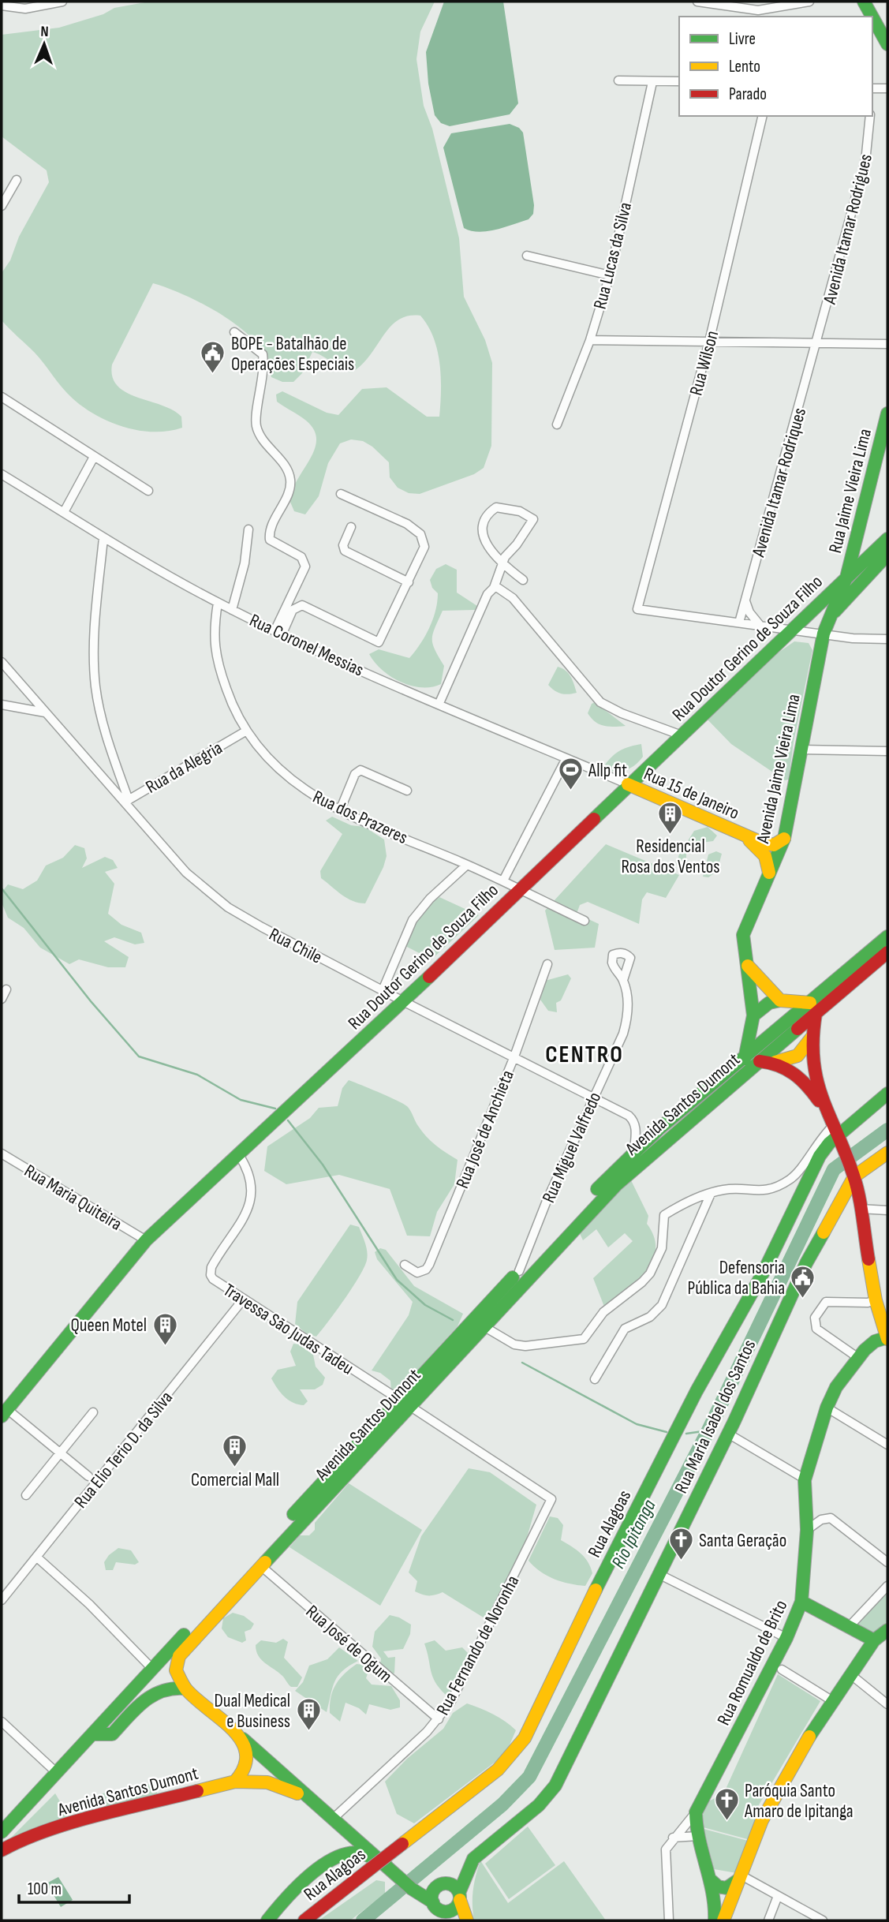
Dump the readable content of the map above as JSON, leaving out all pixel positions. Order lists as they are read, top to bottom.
{
  "streets": {
    "main road": [
      "Rua Jaime Vieira Lima",
      "Rua Doutor Gerino de Souza Filho",
      "Avenida Jaime Vieira Lima",
      "Rua 15 de Janeiro",
      "Avenida Santos Dumont",
      "Rua Maria Isabel dos Santos",
      "Rua Alagoas",
      "Rua Romualdo de Brito"
    ],
    "street": [
      "Avenida Itamar Rodrigues",
      "Rua Lucas da Silva",
      "Rua Wilson",
      "Avenida Itamar Rodriques",
      "Rua Coronel Messias",
      "Rua da Alegria",
      "Rua dos Prazeres",
      "Rua Chile",
      "Rua José de Anchieta",
      "Rua Miguel Valfredo",
      "Rua Maria Quiteira",
      "Travessa São Judas Tadeu",
      "Rua Elio Terio D. da Silva",
      "Rua José de Ogum",
      "Rua Fernando de Noronha"
    ]
  },
  "crossings": [
    ["Avenida Itamar Rodrigues", "Avenida Itamar Rodriques"],
    ["Rua Wilson", "Avenida Itamar Rodriques"],
    ["Rua Jaime Vieira Lima", "Rua Doutor Gerino de Souza Filho"],
    ["Rua Jaime Vieira Lima", "Avenida Jaime Vieira Lima"],
    ["Rua Coronel Messias", "Rua Doutor Gerino de Souza Filho"],
    ["Rua Coronel Messias", "Rua 15 de Janeiro"],
    ["Rua Coronel Messias", "Rua dos Prazeres"],
    ["Rua Doutor Gerino de Souza Filho", "Avenida Jaime Vieira Lima"],
    ["Rua Doutor Gerino de Souza Filho", "Rua 15 de Janeiro"],
    ["Rua Doutor Gerino de Souza Filho", "Rua dos Prazeres"],
    ["Rua Doutor Gerino de Souza Filho", "Rua Chile"],
    ["Rua Doutor Gerino de Souza Filho", "Rua Maria Quiteira"],
    ["Rua Doutor Gerino de Souza Filho", "Travessa São Judas Tadeu"],
    ["Rua da Alegria", "Rua dos Prazeres"],
    ["Rua da Alegria", "Rua Chile"],
    ["Avenida Jaime Vieira Lima", "Rua 15 de Janeiro"],
    ["Avenida Jaime Vieira Lima", "Avenida Santos Dumont"],
    ["Rua Chile", "Avenida Santos Dumont"],
    ["Rua Chile", "Rua José de Anchieta"],
    ["Rua Chile", "Rua Miguel Valfredo"],
    ["Avenida Santos Dumont", "Rua Miguel Valfredo"],
    ["Avenida Santos Dumont", "Travessa São Judas Tadeu"],
    ["Avenida Santos Dumont", "Rua José de Ogum"],
    ["Travessa São Judas Tadeu", "Rua Elio Terio D. da Silva"],
    ["Travessa São Judas Tadeu", "Rua Fernando de Noronha"],
    ["Rua José de Ogum", "Rua Fernando de Noronha"]
  ],
  "districts": ["CENTRO"],
  "water": ["Rio Ipitanga"],
  "places": {
    "public building": ["BOPE - Batalhão de Operações Especiais", "Defensoria Pública da Bahia"],
    "sports": ["Allp fit"],
    "building": [
      "Residencial Rosa dos Ventos",
      "Queen Motel",
      "Comercial Mall",
      "Dual Medical e Business"
    ],
    "church": ["Santa Geração", "Paróquia Santo Amaro de Ipitanga"]
  },
  "legend": ["Livre", "Lento", "Parado"],
  "scale_bar": "100 m",
  "north": "top"
}
